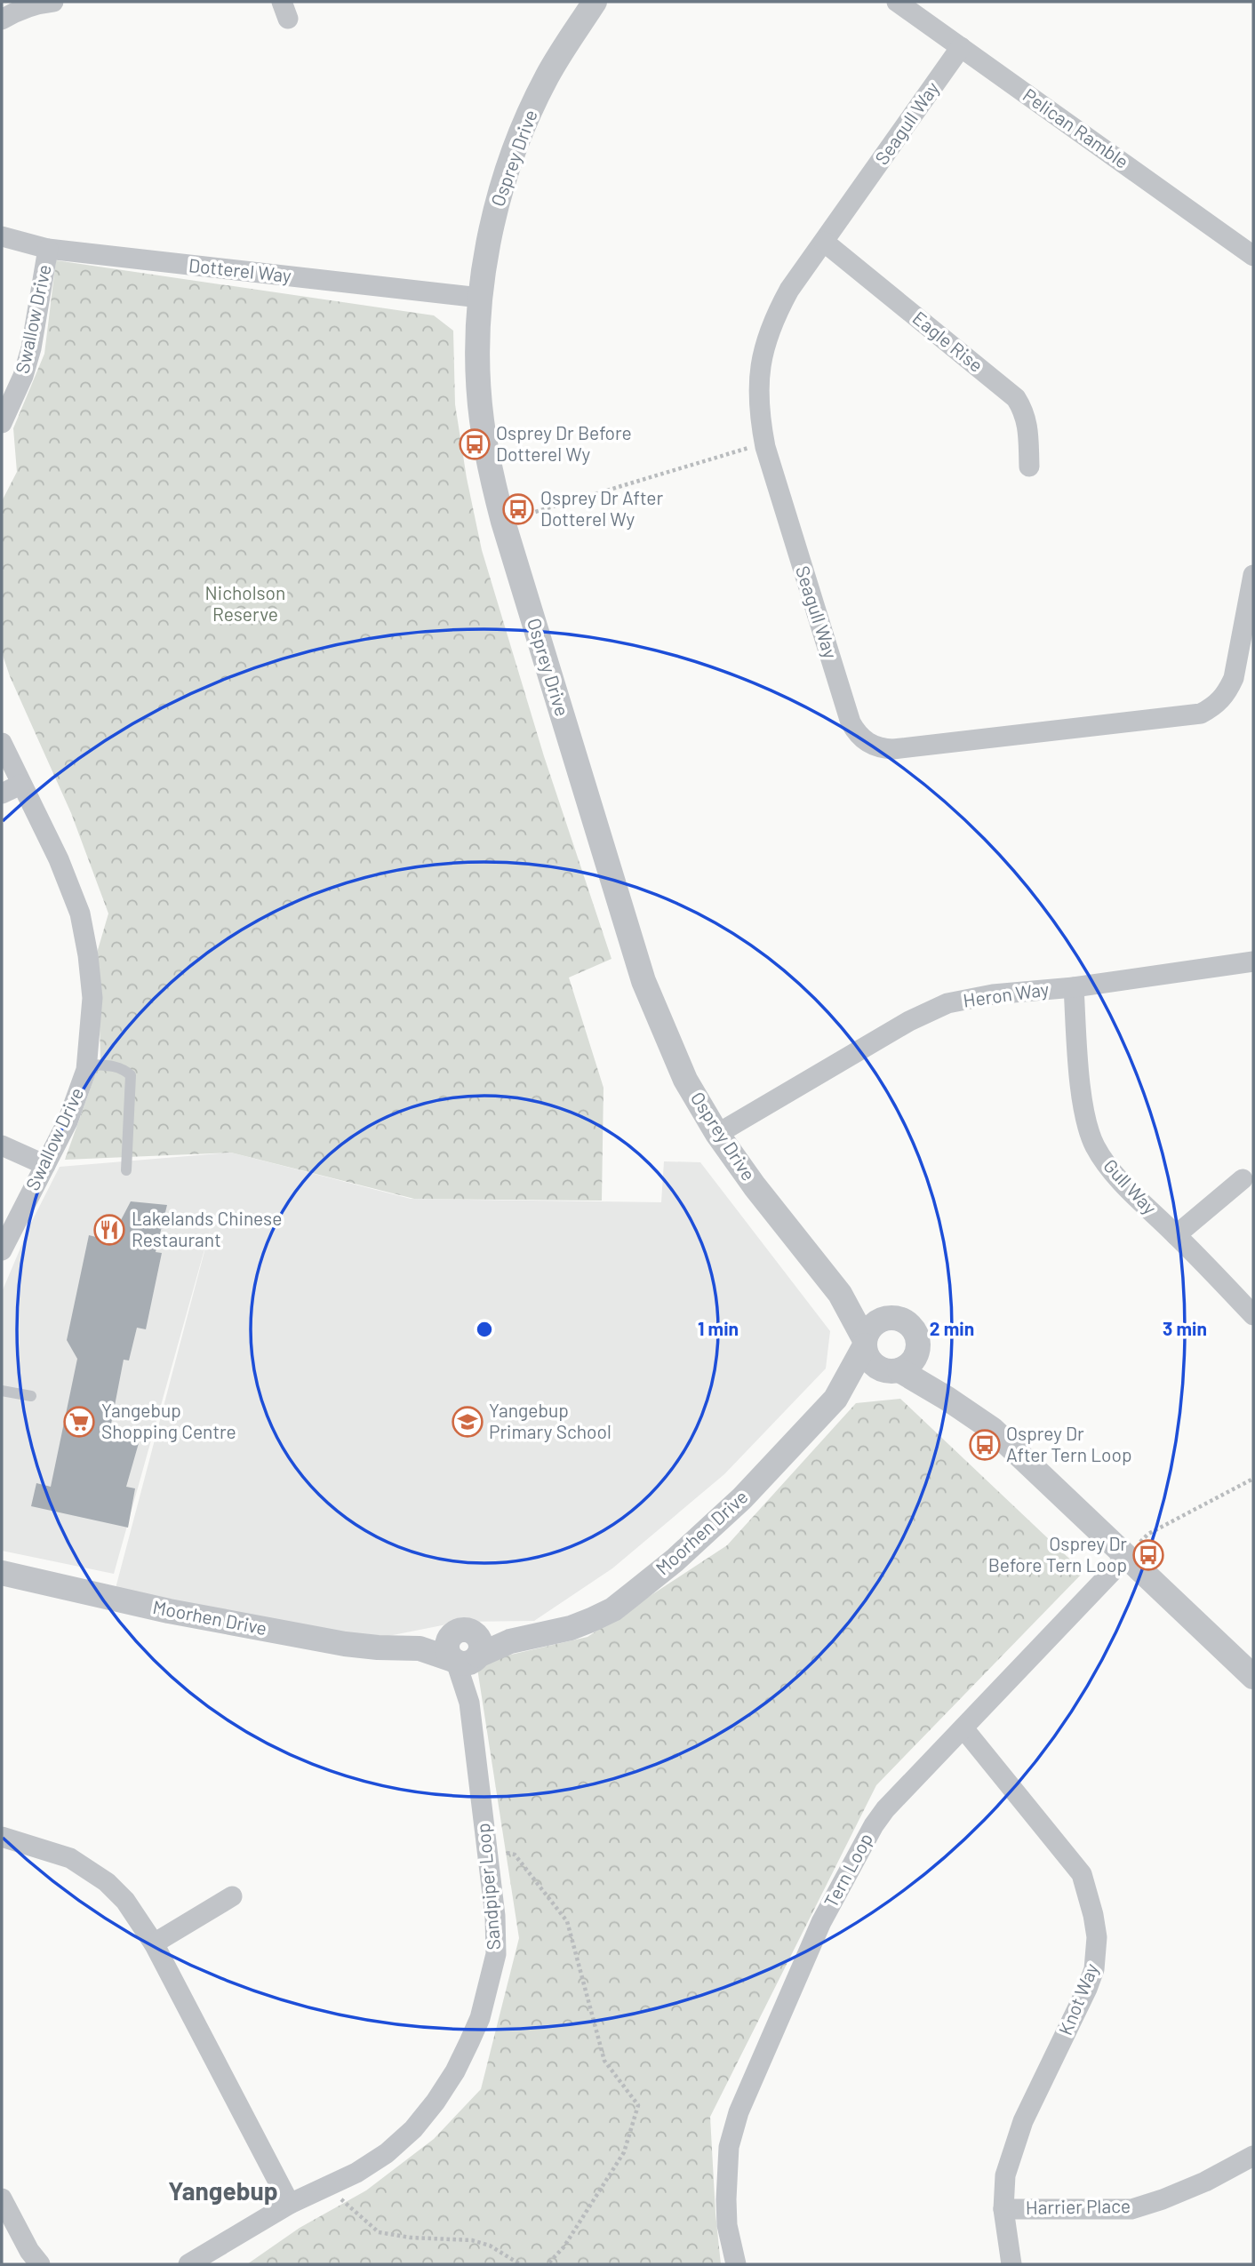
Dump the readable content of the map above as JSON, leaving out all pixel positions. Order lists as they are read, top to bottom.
{
  "streets": {
    "street": [
      "Seagull Way",
      "Pelican Ramble",
      "Osprey Drive",
      "Dotterel Way",
      "Swallow Drive",
      "Eagle Rise",
      "Heron Way",
      "Gull Way",
      "Moorhen Drive",
      "Tern Loop",
      "Sandpiper Loop",
      "Knot Way",
      "Harrier Place"
    ]
  },
  "crossings": [
    ["Seagull Way", "Pelican Ramble"],
    ["Seagull Way", "Eagle Rise"],
    ["Osprey Drive", "Dotterel Way"],
    ["Osprey Drive", "Heron Way"],
    ["Osprey Drive", "Moorhen Drive"],
    ["Dotterel Way", "Swallow Drive"],
    ["Heron Way", "Gull Way"],
    ["Moorhen Drive", "Sandpiper Loop"],
    ["Tern Loop", "Knot Way"],
    ["Knot Way", "Harrier Place"]
  ],
  "districts": ["Yangebup"],
  "parks": ["Nicholson Reserve"],
  "places": {
    "bus stop": [
      "Osprey Dr Before Dotterel Wy",
      "Osprey Dr After Dotterel Wy",
      "Osprey Dr After Tern Loop",
      "Osprey Dr Before Tern Loop"
    ],
    "restaurant": ["Lakelands Chinese Restaurant"],
    "supermarket": ["Yangebup Shopping Centre"],
    "school or university": ["Yangebup Primary School"]
  },
  "rings": ["1 min", "2 min", "3 min"]
}
